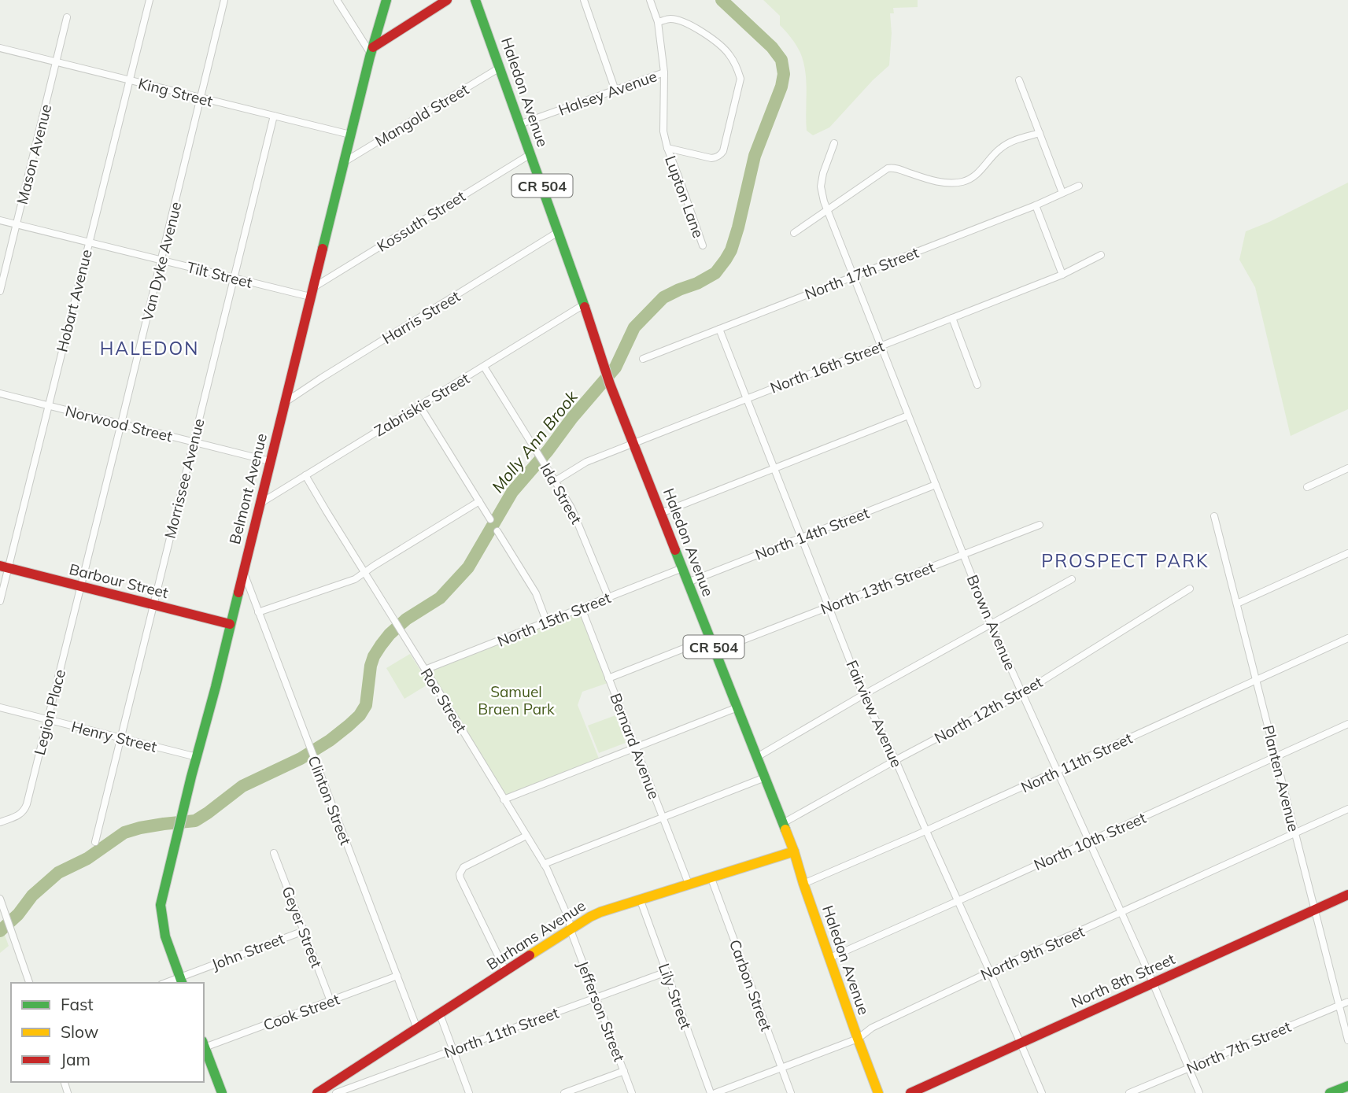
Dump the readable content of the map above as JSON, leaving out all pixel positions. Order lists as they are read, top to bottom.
{
  "streets": {
    "main road": [
      "Haledon Avenue",
      "CR 504",
      "Belmont Avenue",
      "Barbour Street",
      "Burhans Avenue",
      "North 8th Street"
    ],
    "street": [
      "King Street",
      "Halsey Avenue",
      "Mangold Street",
      "Mason Avenue",
      "Lupton Lane",
      "Kossuth Street",
      "Van Dyke Avenue",
      "North 17th Street",
      "Tilt Street",
      "Hobart Avenue",
      "Harris Street",
      "North 16th Street",
      "Zabriskie Street",
      "Norwood Street",
      "Morrissee Avenue",
      "Ida Street",
      "North 14th Street",
      "North 13th Street",
      "North 15th Street",
      "Brown Avenue",
      "Roe Street",
      "North 12th Street",
      "Legion Place",
      "Fairview Avenue",
      "Henry Street",
      "Bernard Avenue",
      "North 11th Street",
      "Planten Avenue",
      "Clinton Street",
      "North 10th Street",
      "Geyer Street",
      "John Street",
      "North 9th Street",
      "Carbon Street",
      "Lily Street",
      "Jefferson Street",
      "Cook Street",
      "North 7th Street"
    ]
  },
  "crossings": [
    ["King Street", "Mason Avenue"],
    ["King Street", "Van Dyke Avenue"],
    ["King Street", "Hobart Avenue"],
    ["King Street", "Morrissee Avenue"],
    ["King Street", "Belmont Avenue"],
    ["Haledon Avenue", "Halsey Avenue"],
    ["Haledon Avenue", "Mangold Street"],
    ["Haledon Avenue", "Kossuth Street"],
    ["Haledon Avenue", "Harris Street"],
    ["Haledon Avenue", "North 16th Street"],
    ["Haledon Avenue", "Zabriskie Street"],
    ["Haledon Avenue", "North 14th Street"],
    ["Haledon Avenue", "North 13th Street"],
    ["Haledon Avenue", "North 15th Street"],
    ["Haledon Avenue", "North 12th Street"],
    ["Haledon Avenue", "North 11th Street"],
    ["Haledon Avenue", "North 10th Street"],
    ["Haledon Avenue", "Burhans Avenue"],
    ["Haledon Avenue", "North 9th Street"],
    ["Halsey Avenue", "Lupton Lane"],
    ["Mangold Street", "Belmont Avenue"],
    ["Mason Avenue", "Tilt Street"],
    ["Kossuth Street", "Tilt Street"],
    ["Kossuth Street", "Belmont Avenue"],
    ["Van Dyke Avenue", "Tilt Street"],
    ["Van Dyke Avenue", "Norwood Street"],
    ["Van Dyke Avenue", "Barbour Street"],
    ["Van Dyke Avenue", "Legion Place"],
    ["North 17th Street", "Brown Avenue"],
    ["North 17th Street", "Fairview Avenue"],
    ["Tilt Street", "Hobart Avenue"],
    ["Tilt Street", "Morrissee Avenue"],
    ["Tilt Street", "Belmont Avenue"],
    ["Hobart Avenue", "Norwood Street"],
    ["Hobart Avenue", "Barbour Street"],
    ["Harris Street", "Belmont Avenue"],
    ["North 16th Street", "Ida Street"],
    ["North 16th Street", "Brown Avenue"],
    ["North 16th Street", "Fairview Avenue"],
    ["Zabriskie Street", "Belmont Avenue"],
    ["Zabriskie Street", "Ida Street"],
    ["Zabriskie Street", "Roe Street"],
    ["Norwood Street", "Morrissee Avenue"],
    ["Norwood Street", "Belmont Avenue"],
    ["Morrissee Avenue", "Barbour Street"],
    ["Morrissee Avenue", "Henry Street"],
    ["Belmont Avenue", "Barbour Street"],
    ["Belmont Avenue", "Henry Street"],
    ["Belmont Avenue", "Clinton Street"],
    ["Belmont Avenue", "John Street"],
    ["Ida Street", "North 15th Street"],
    ["North 14th Street", "Brown Avenue"],
    ["North 14th Street", "Fairview Avenue"],
    ["Barbour Street", "Legion Place"],
    ["North 13th Street", "Brown Avenue"],
    ["North 13th Street", "Fairview Avenue"],
    ["North 15th Street", "Roe Street"],
    ["North 15th Street", "Bernard Avenue"],
    ["Brown Avenue", "North 12th Street"],
    ["Brown Avenue", "North 11th Street"],
    ["Brown Avenue", "North 10th Street"],
    ["Brown Avenue", "North 9th Street"],
    ["Brown Avenue", "North 8th Street"],
    ["Brown Avenue", "North 7th Street"],
    ["Roe Street", "Burhans Avenue"],
    ["Roe Street", "Jefferson Street"],
    ["North 12th Street", "Fairview Avenue"],
    ["Legion Place", "Henry Street"],
    ["Fairview Avenue", "North 11th Street"],
    ["Fairview Avenue", "North 10th Street"],
    ["Fairview Avenue", "North 9th Street"],
    ["Fairview Avenue", "North 8th Street"],
    ["Bernard Avenue", "Burhans Avenue"],
    ["North 11th Street", "Planten Avenue"],
    ["North 11th Street", "Lily Street"],
    ["North 11th Street", "Jefferson Street"],
    ["Planten Avenue", "North 10th Street"],
    ["Planten Avenue", "North 9th Street"],
    ["Planten Avenue", "North 8th Street"],
    ["Planten Avenue", "North 7th Street"],
    ["Clinton Street", "Burhans Avenue"],
    ["Clinton Street", "Cook Street"],
    ["Geyer Street", "John Street"],
    ["Geyer Street", "Cook Street"],
    ["Burhans Avenue", "Carbon Street"],
    ["Burhans Avenue", "Lily Street"],
    ["Burhans Avenue", "Jefferson Street"],
    ["North 9th Street", "Carbon Street"]
  ],
  "districts": ["HALEDON", "PROSPECT PARK"],
  "water": ["Molly Ann Brook"],
  "parks": ["Samuel Braen Park"],
  "legend": ["Fast", "Slow", "Jam"]
}
